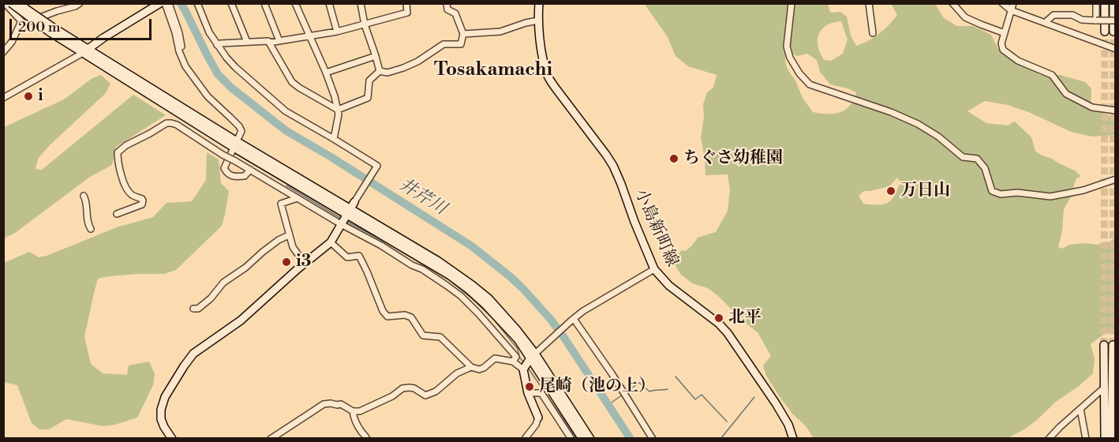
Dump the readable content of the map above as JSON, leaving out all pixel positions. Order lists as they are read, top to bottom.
{
  "streets": {
    "street": ["小島新町線"]
  },
  "districts": ["Tosakamachi"],
  "water": ["井芹川"],
  "places": [
    "i",
    "ちぐさ幼稚園",
    "万日山",
    "i3",
    "北平",
    "尾崎（池の上）"
  ],
  "scale_bar": "200 m"
}
